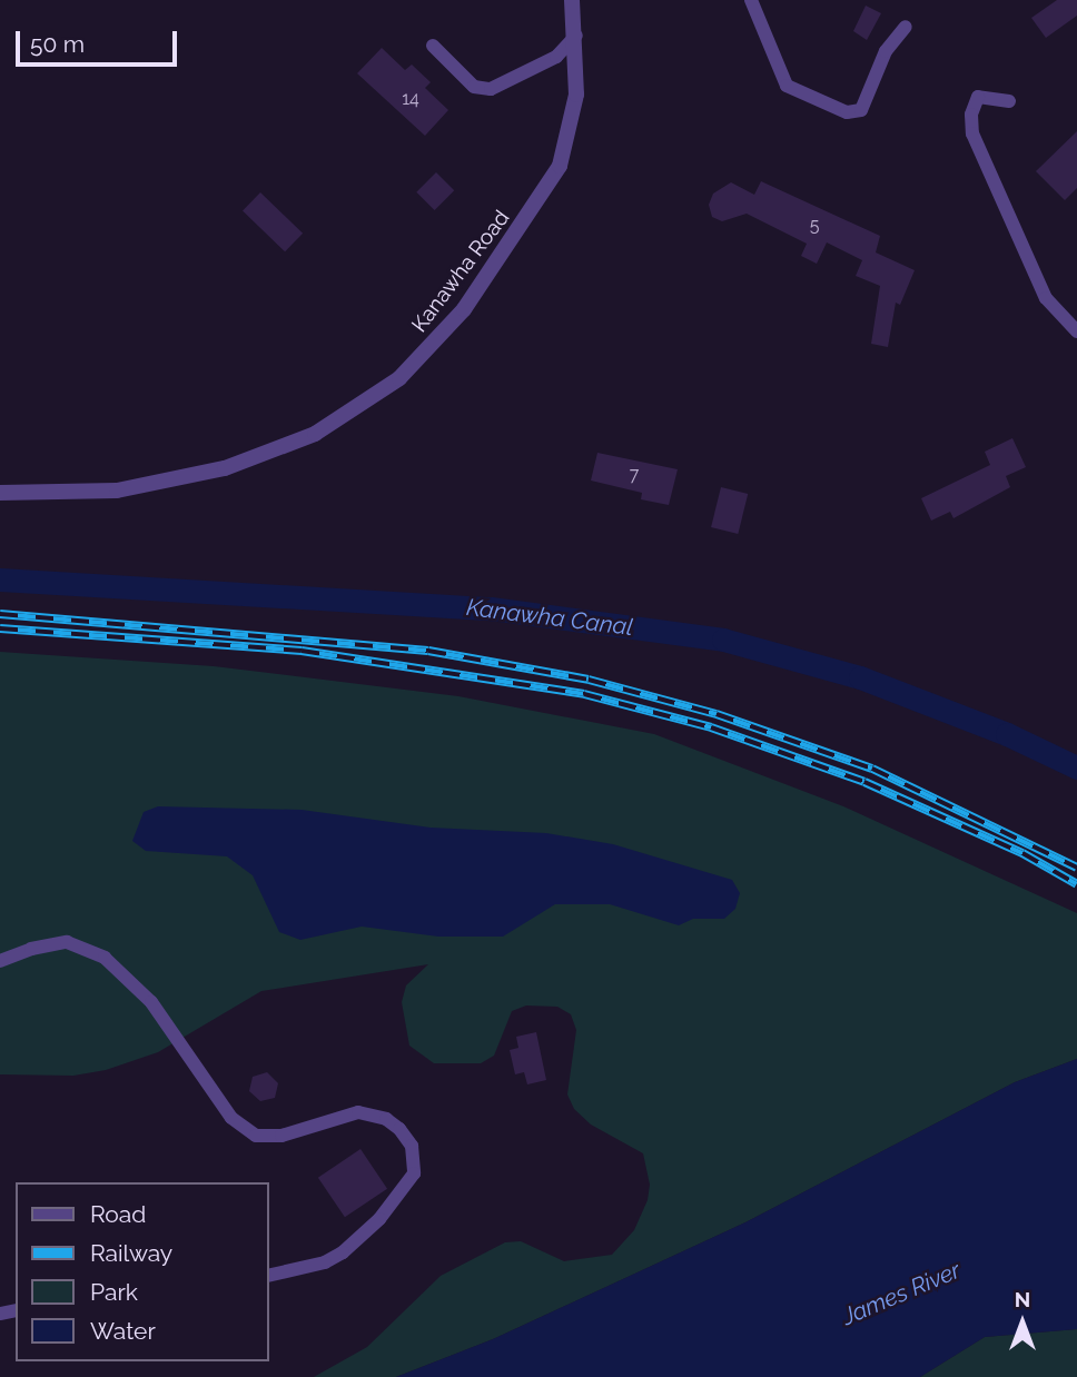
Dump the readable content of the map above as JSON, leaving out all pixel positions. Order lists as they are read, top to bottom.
{
  "streets": {
    "street": ["Kanawha Road"]
  },
  "water": ["Kanawha Canal", "James River"],
  "house_numbers": ["14", "5", "7"],
  "legend": [
    "Road",
    "Railway",
    "Park",
    "Water"
  ],
  "scale_bar": "50 m",
  "north": "top"
}
